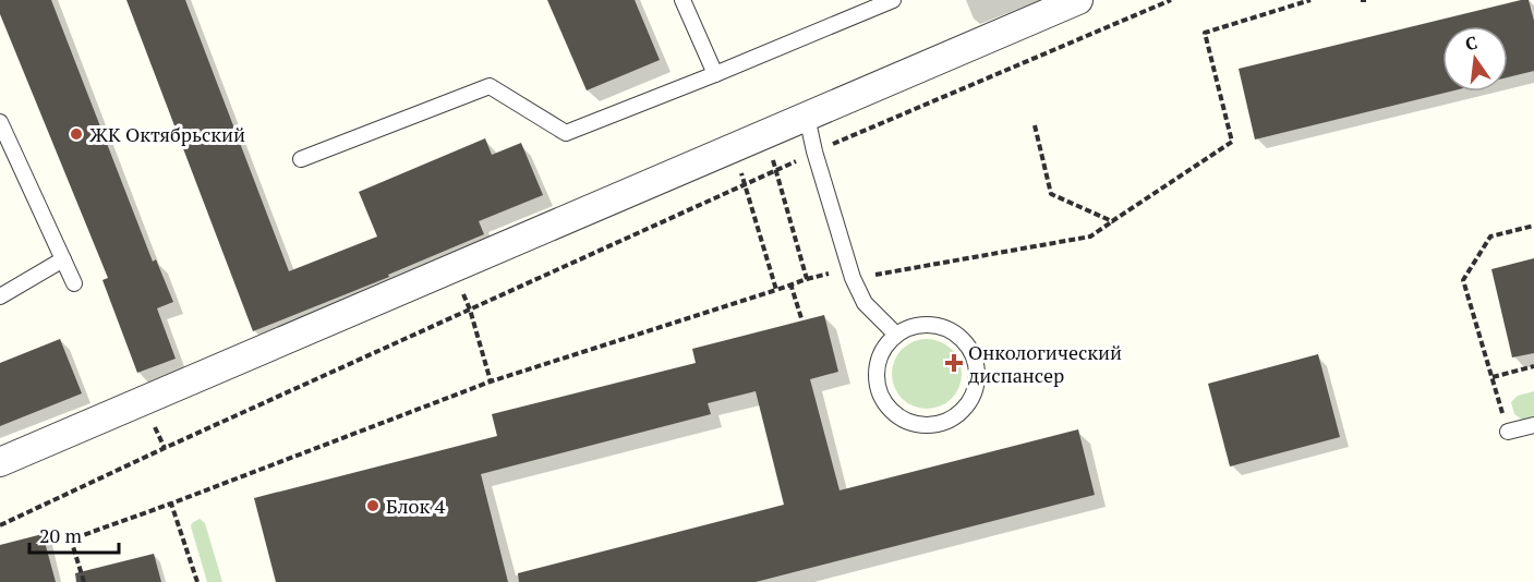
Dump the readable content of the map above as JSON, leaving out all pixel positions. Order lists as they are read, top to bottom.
{
  "places": {
    "other": ["ЖК Октябрьский", "Блок 4"],
    "health": ["Онкологический диспансер"]
  },
  "scale_bar": "20 m",
  "north": "top"
}
